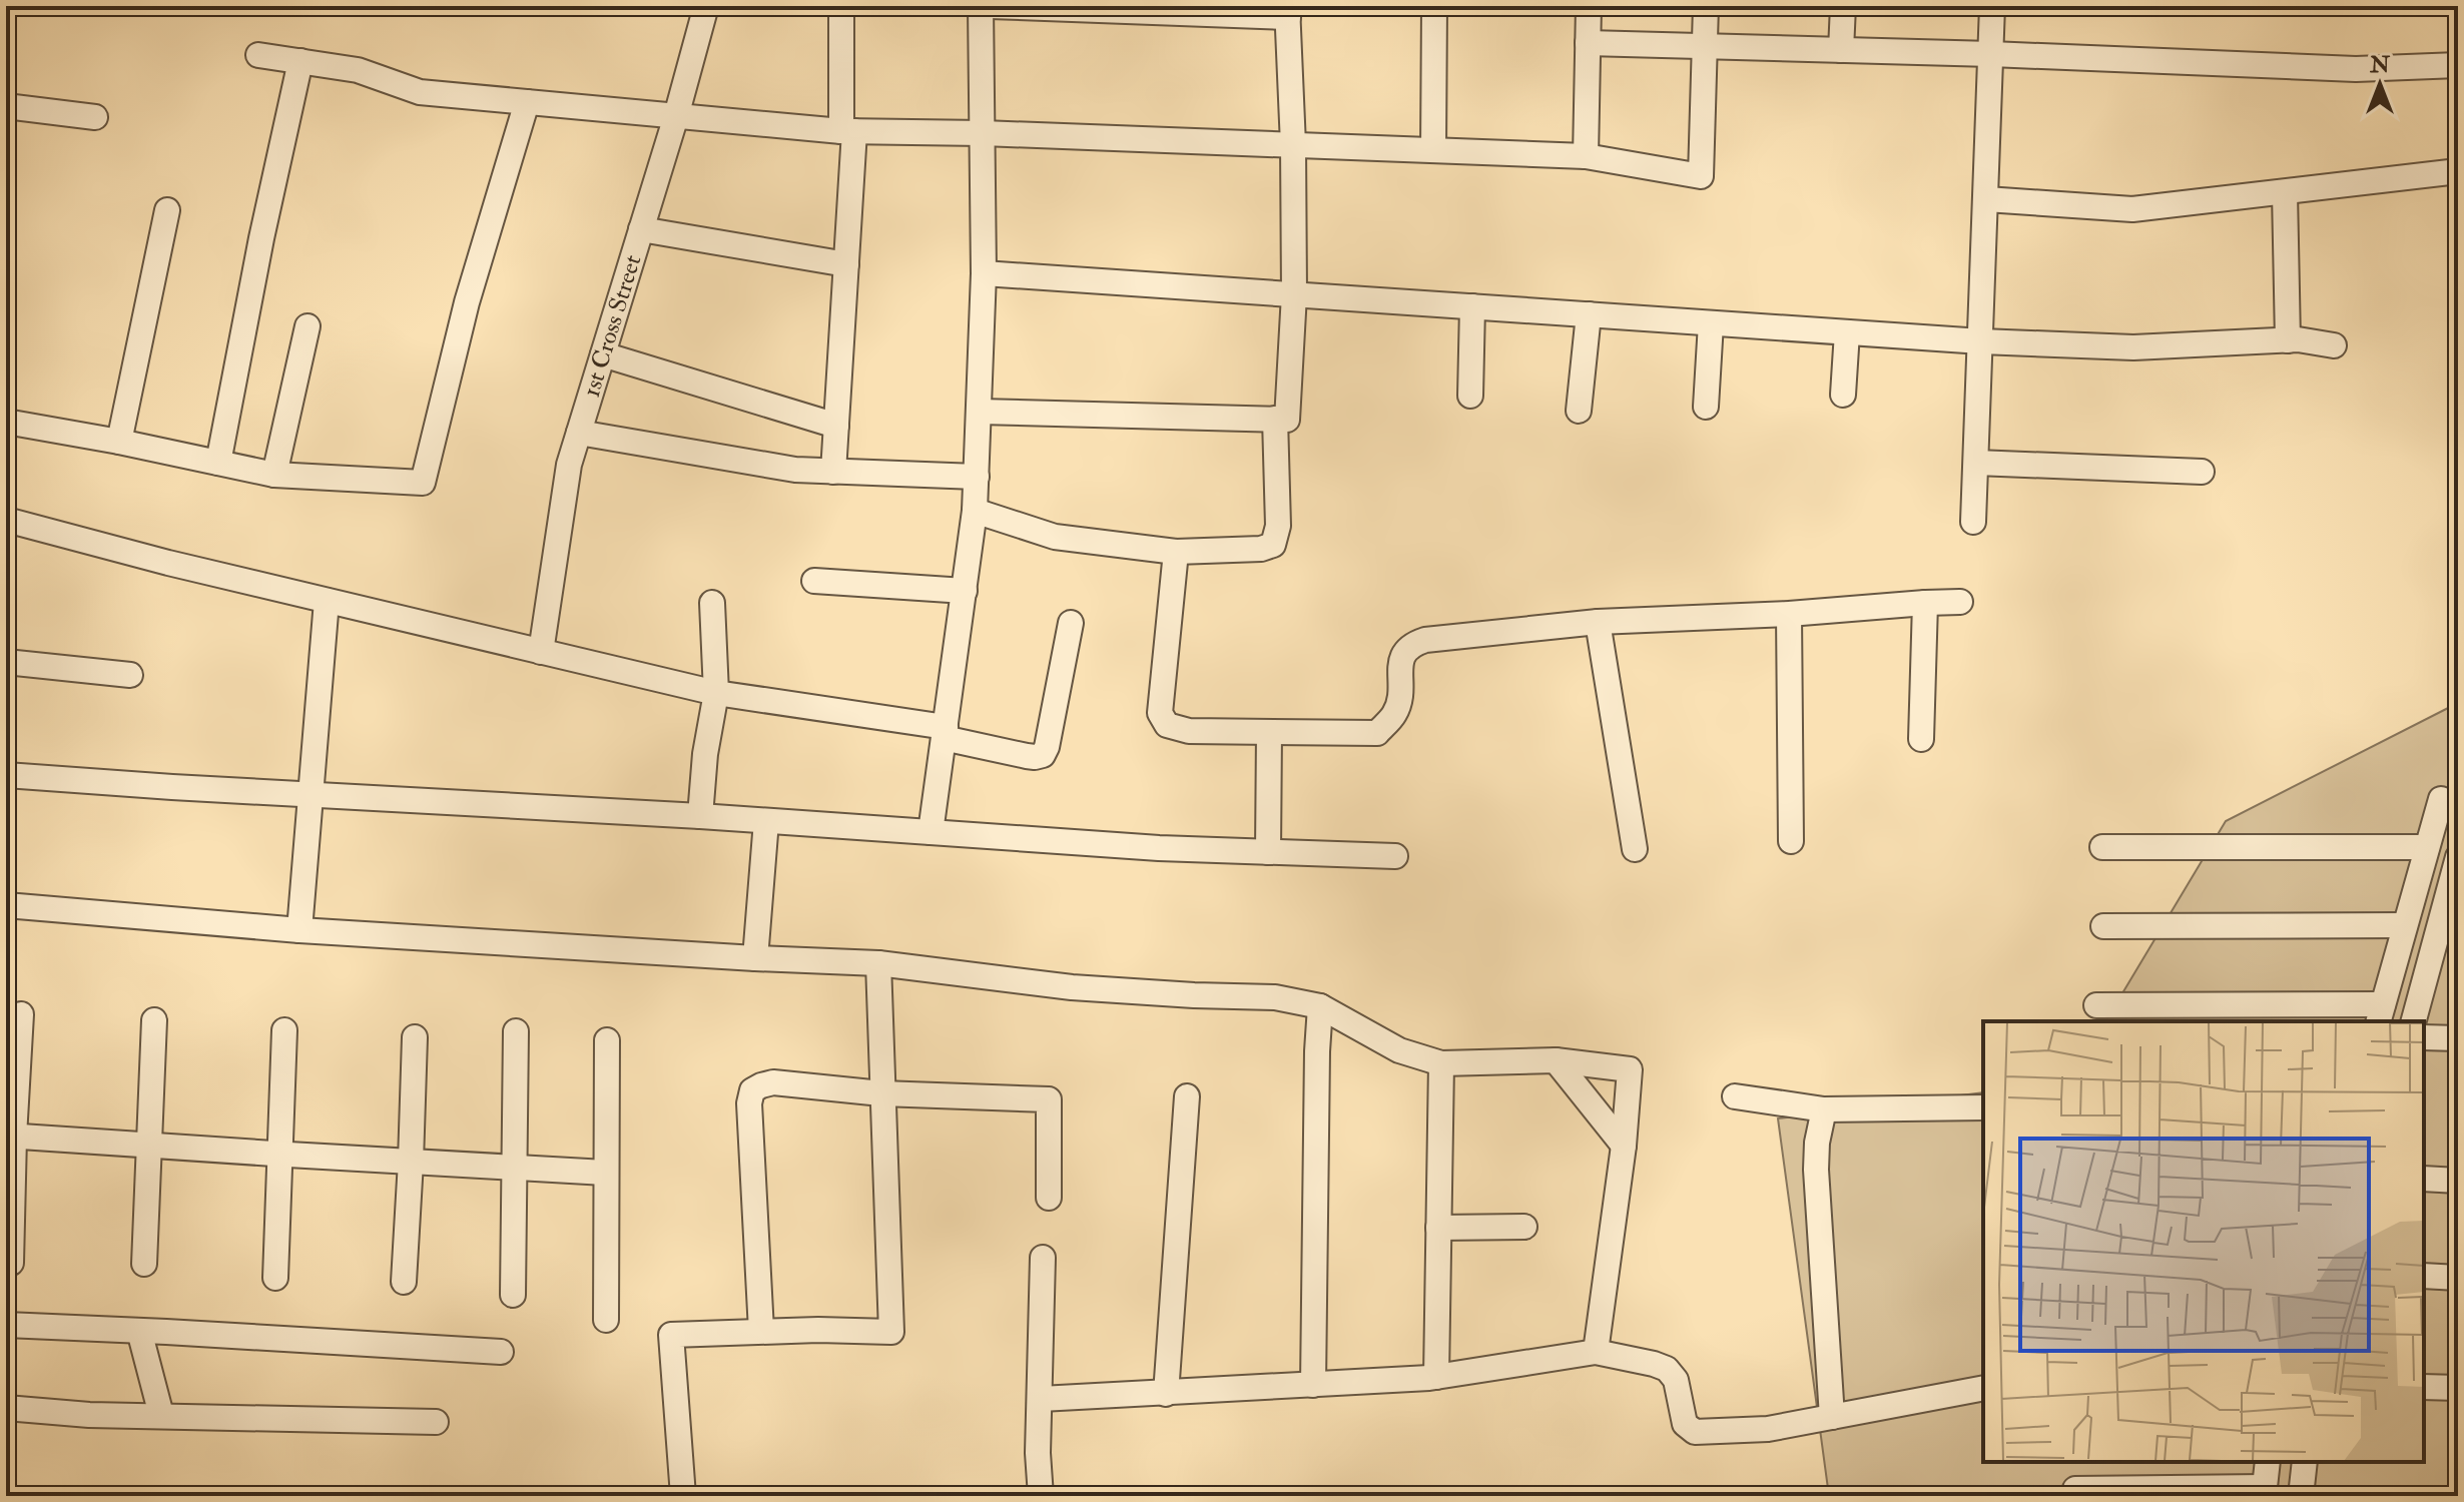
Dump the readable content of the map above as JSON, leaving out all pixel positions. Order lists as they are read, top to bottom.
{
  "streets": {
    "street": ["1st Cross Street"]
  },
  "north": "top"
}
